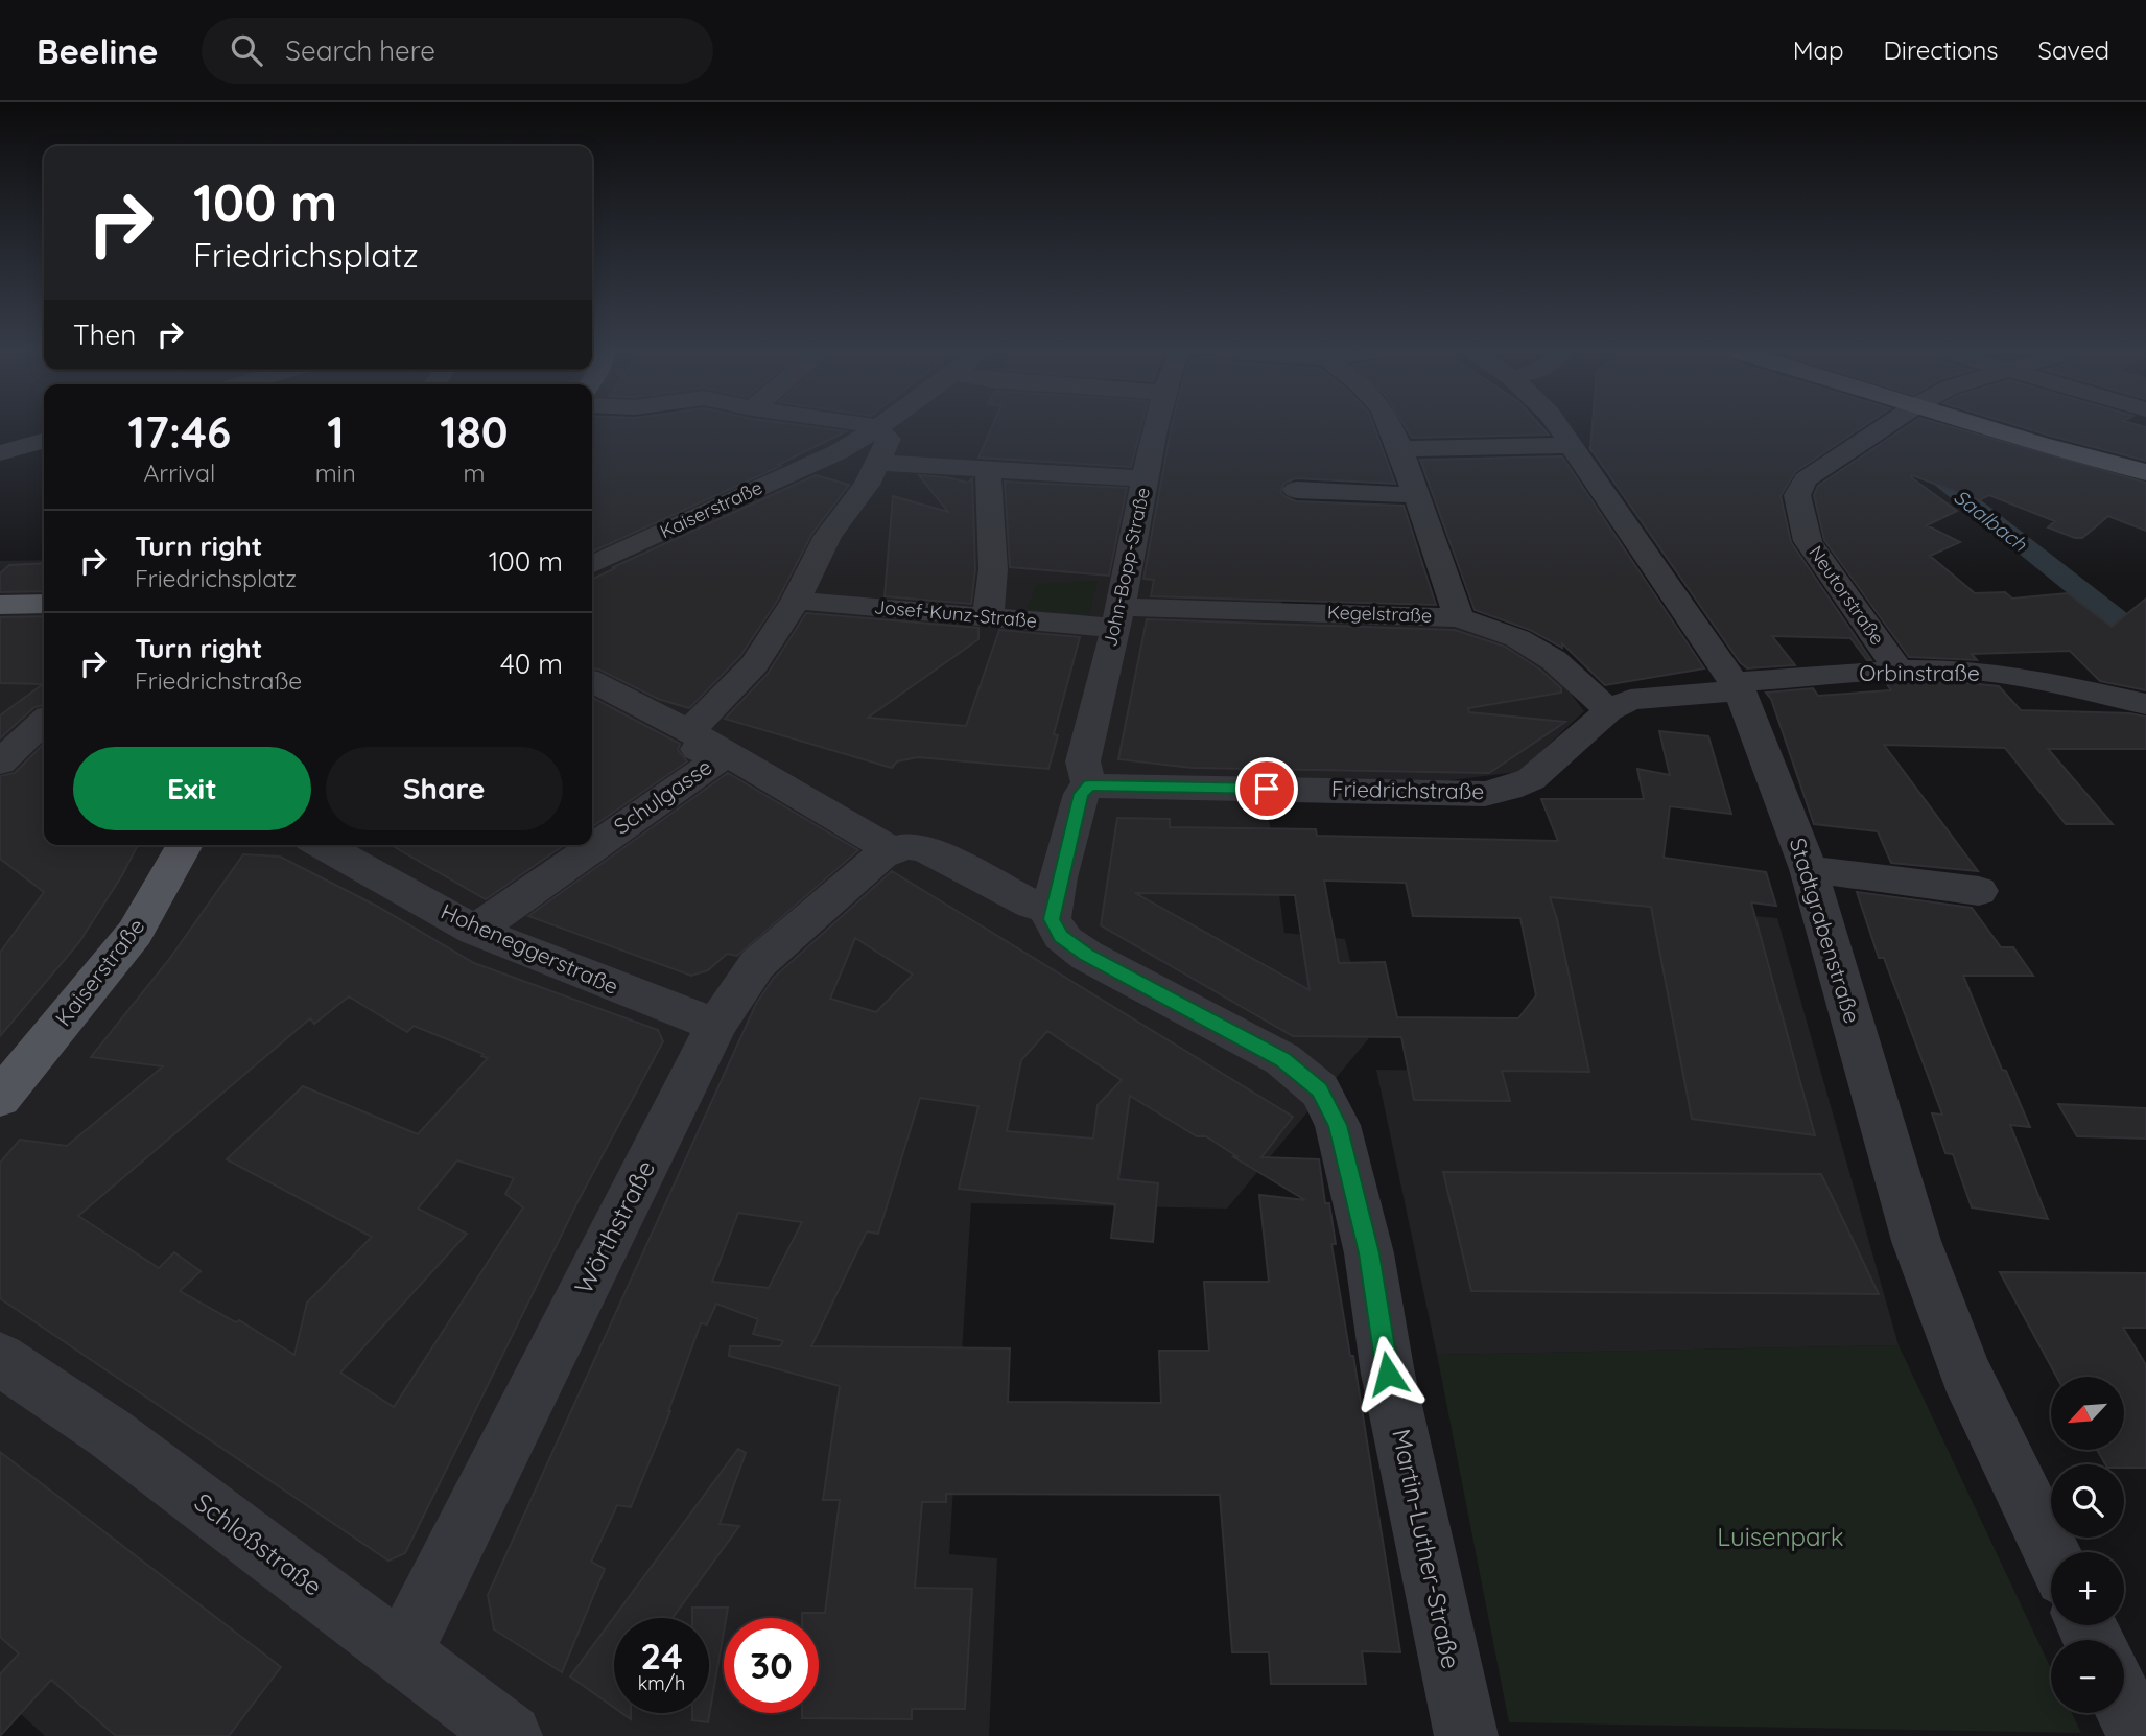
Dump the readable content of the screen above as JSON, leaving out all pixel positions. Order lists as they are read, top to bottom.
{
  "streets": {
    "main road": ["Kaiserstraße"],
    "street": [
      "John-Bopp-Straße",
      "Neutorstraße",
      "Josef-Kunz-Straße",
      "Kegelstraße",
      "Orbinstraße",
      "Friedrichstraße",
      "Schulgasse",
      "Stadtgrabenstraße",
      "Hoheneggerstraße",
      "Wörthstraße",
      "Schloßstraße",
      "Martin-Luther-Straße"
    ]
  },
  "crossings": [
    ["John-Bopp-Straße", "Josef-Kunz-Straße"],
    ["John-Bopp-Straße", "Kegelstraße"],
    ["John-Bopp-Straße", "Friedrichstraße"],
    ["Neutorstraße", "Orbinstraße"],
    ["Josef-Kunz-Straße", "Kegelstraße"],
    ["Kegelstraße", "Friedrichstraße"],
    ["Orbinstraße", "Friedrichstraße"],
    ["Orbinstraße", "Stadtgrabenstraße"],
    ["Friedrichstraße", "Stadtgrabenstraße"],
    ["Schulgasse", "Hoheneggerstraße"],
    ["Hoheneggerstraße", "Wörthstraße"],
    ["Wörthstraße", "Schloßstraße"]
  ],
  "water": ["Saalbach"],
  "parks": ["Luisenpark"],
  "north": "bottom left",
  "page": {
    "header": "Beeline",
    "search": "Search here",
    "nav": ["Map", "Directions", "Saved"],
    "turn": ["100 m", "Friedrichsplatz"],
    "then": "Then",
    "eta": [
      "17:46",
      "Arrival",
      "1",
      "min",
      "180",
      "m"
    ],
    "list": [
      {
        "name": "Turn right",
        "note": "Friedrichsplatz",
        "value": "100 m"
      },
      {
        "name": "Turn right",
        "note": "Friedrichstraße",
        "value": "40 m"
      }
    ],
    "buttons": ["Exit", "Share"],
    "map_buttons": ["+", "−"],
    "speed": "24 km/h",
    "limit": "30"
  }
}
